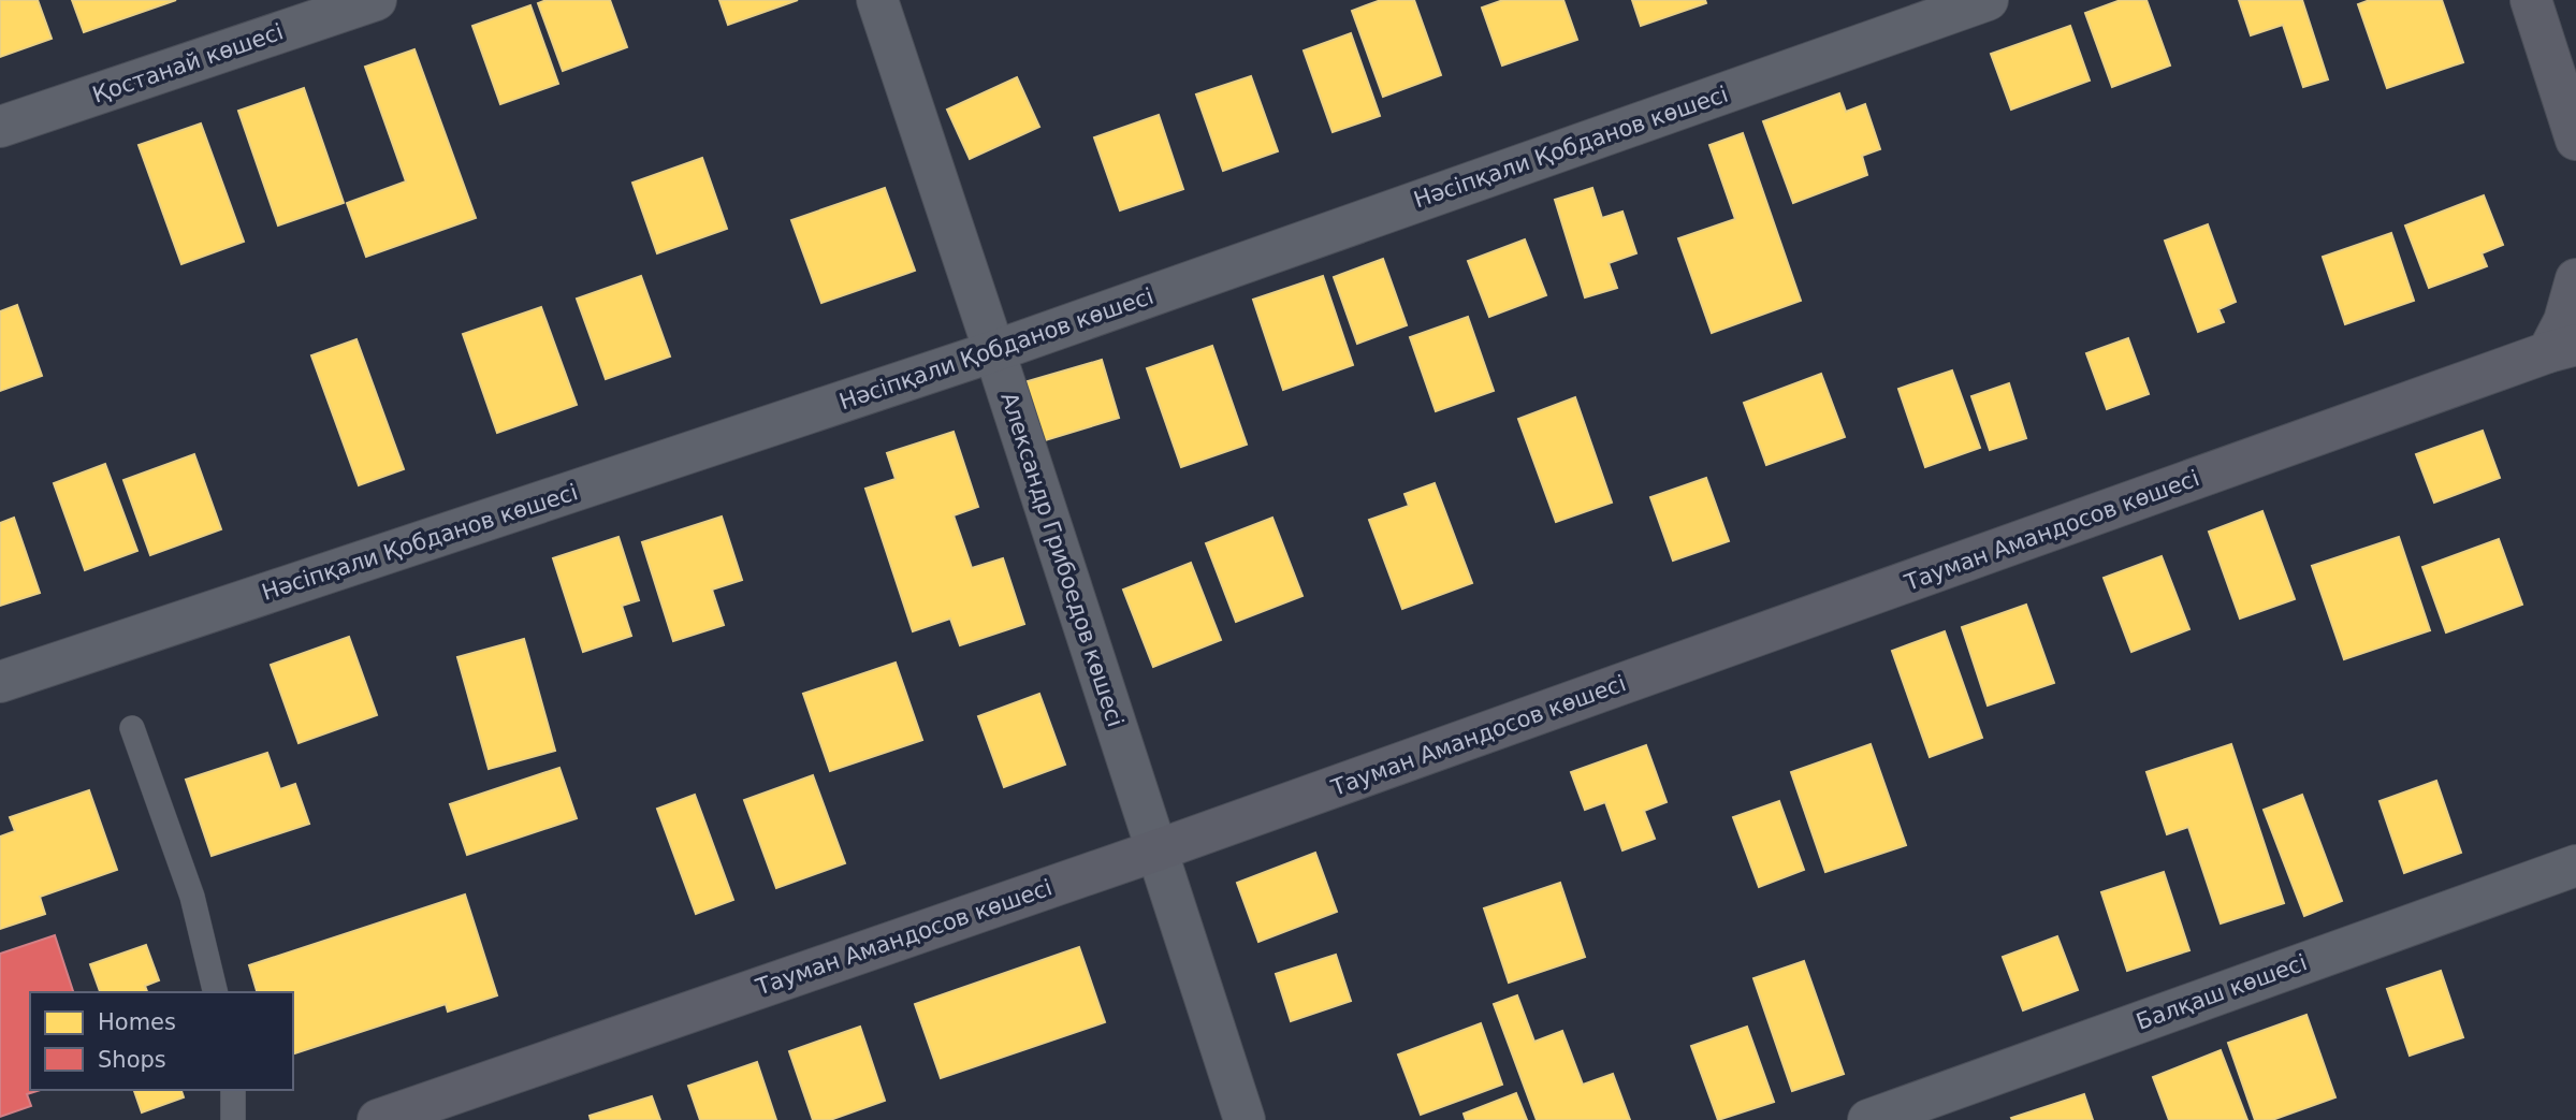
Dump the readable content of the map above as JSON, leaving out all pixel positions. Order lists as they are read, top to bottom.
{
  "streets": {
    "main road": ["Тауман Амандосов көшесі"],
    "street": [
      "Қостанай көшесі",
      "Нәсіпқали Қобданов көшесі",
      "Александр Грибоедов көшесі",
      "Балқаш көшесі"
    ]
  },
  "crossings": [
    ["Нәсіпқали Қобданов көшесі", "Александр Грибоедов көшесі"],
    ["Тауман Амандосов көшесі", "Александр Грибоедов көшесі"]
  ],
  "legend": ["Homes", "Shops"]
}
